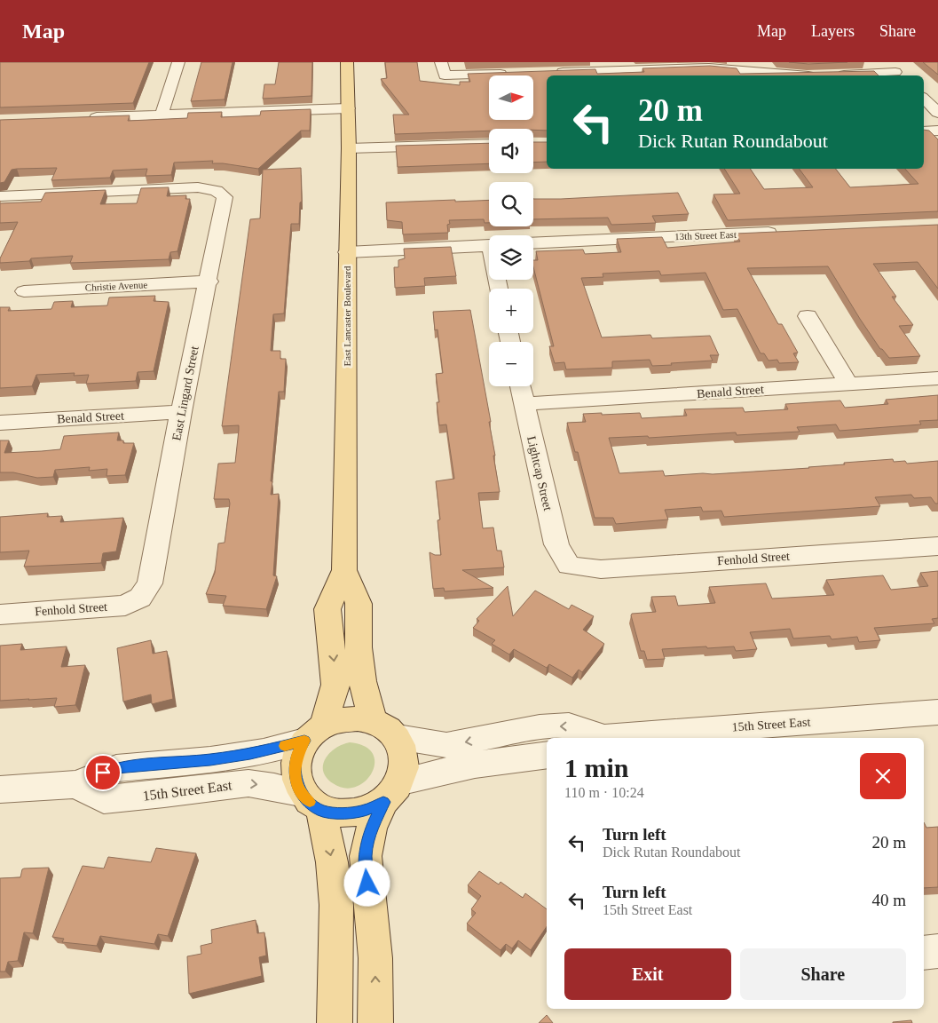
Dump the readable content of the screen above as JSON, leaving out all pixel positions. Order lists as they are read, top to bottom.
{
  "streets": {
    "main road": ["East Lancaster Boulevard"],
    "street": [
      "13th Street East",
      "Christie Avenue",
      "Benald Street",
      "East Lingard Street",
      "Lightcap Street",
      "Fenhold Street",
      "15th Street East"
    ]
  },
  "crossings": [
    ["Christie Avenue", "East Lingard Street"],
    ["East Lancaster Boulevard", "15th Street East"],
    ["Benald Street", "East Lingard Street"],
    ["Benald Street", "Lightcap Street"],
    ["East Lingard Street", "Fenhold Street"],
    ["Lightcap Street", "Fenhold Street"]
  ],
  "north": "right",
  "page": {
    "header": "Map",
    "nav": ["Map", "Layers", "Share"],
    "map_buttons": ["+", "−"],
    "turn": ["20 m", "Dick Rutan Roundabout"],
    "heading": ["1 min", "110 m · 10:24"],
    "list": [
      {
        "name": "Turn left",
        "note": "Dick Rutan Roundabout",
        "value": "20 m"
      },
      {
        "name": "Turn left",
        "note": "15th Street East",
        "value": "40 m"
      }
    ],
    "buttons": ["Exit", "Share"]
  }
}
